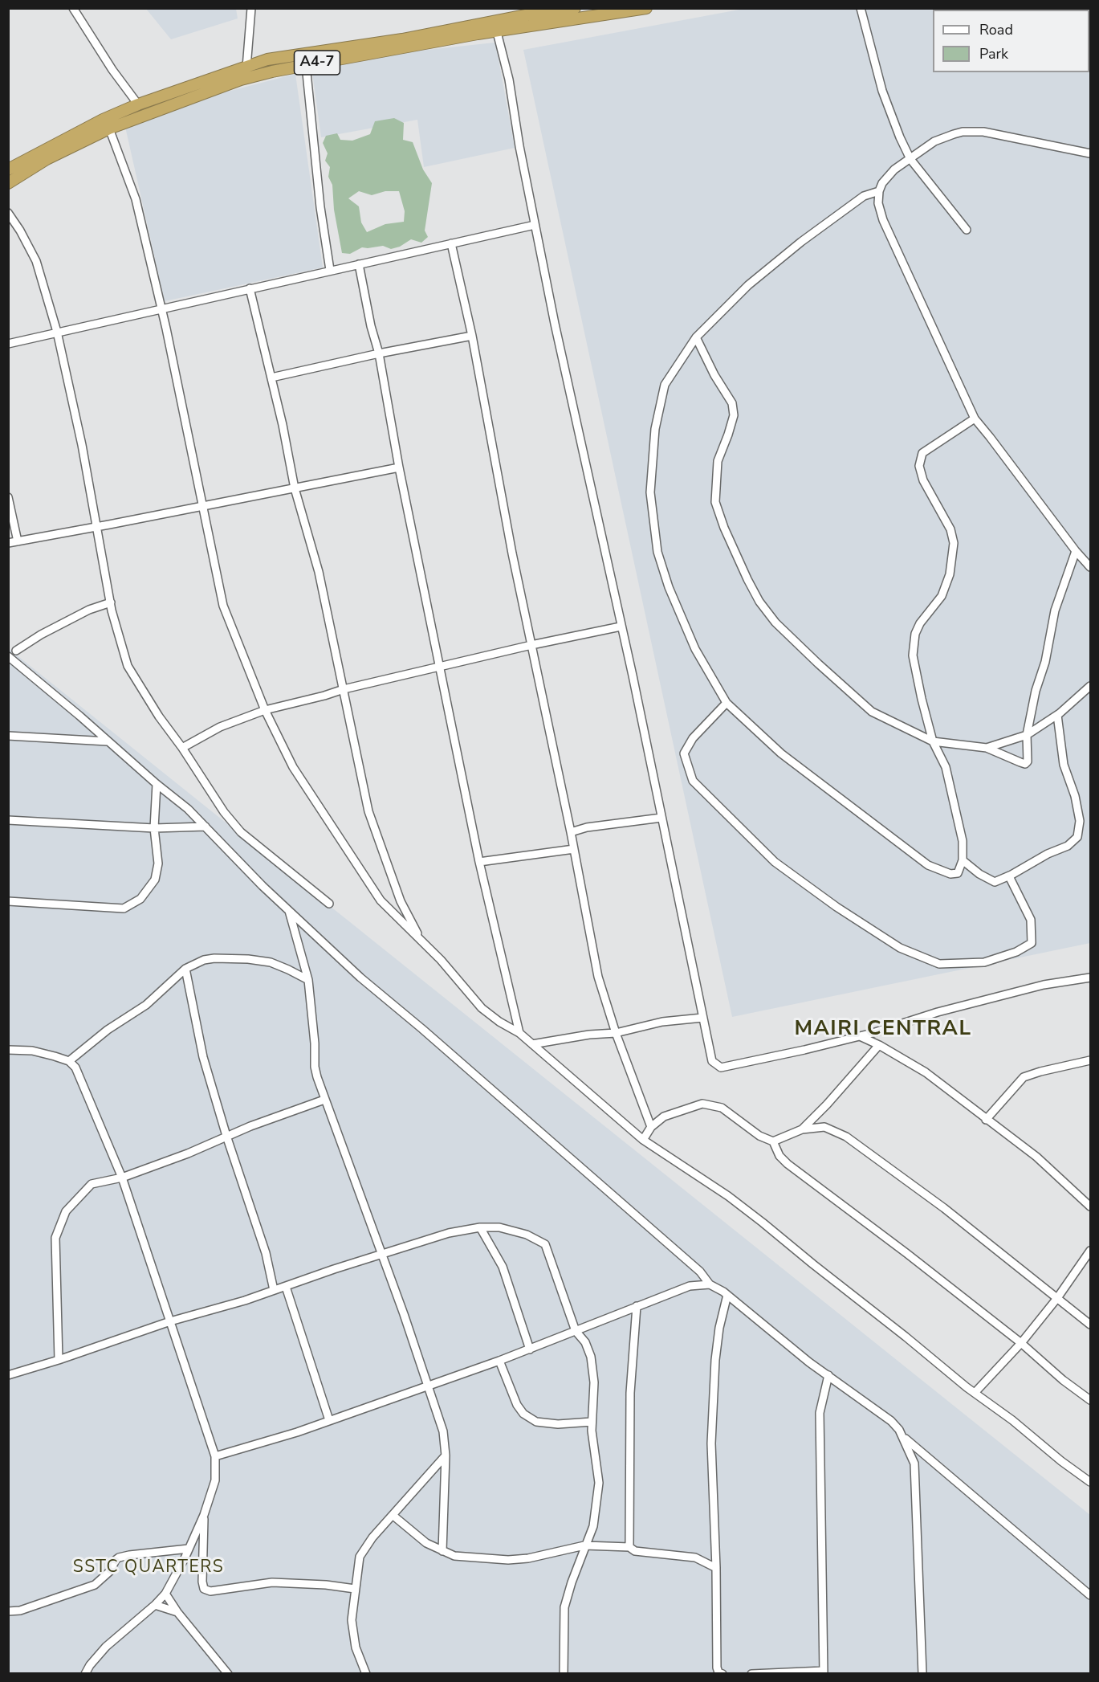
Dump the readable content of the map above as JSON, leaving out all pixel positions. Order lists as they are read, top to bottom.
{
  "streets": {
    "highway": ["A4-7"]
  },
  "districts": ["MAIRI CENTRAL", "SSTC QUARTERS"],
  "legend": ["Road", "Park"]
}
